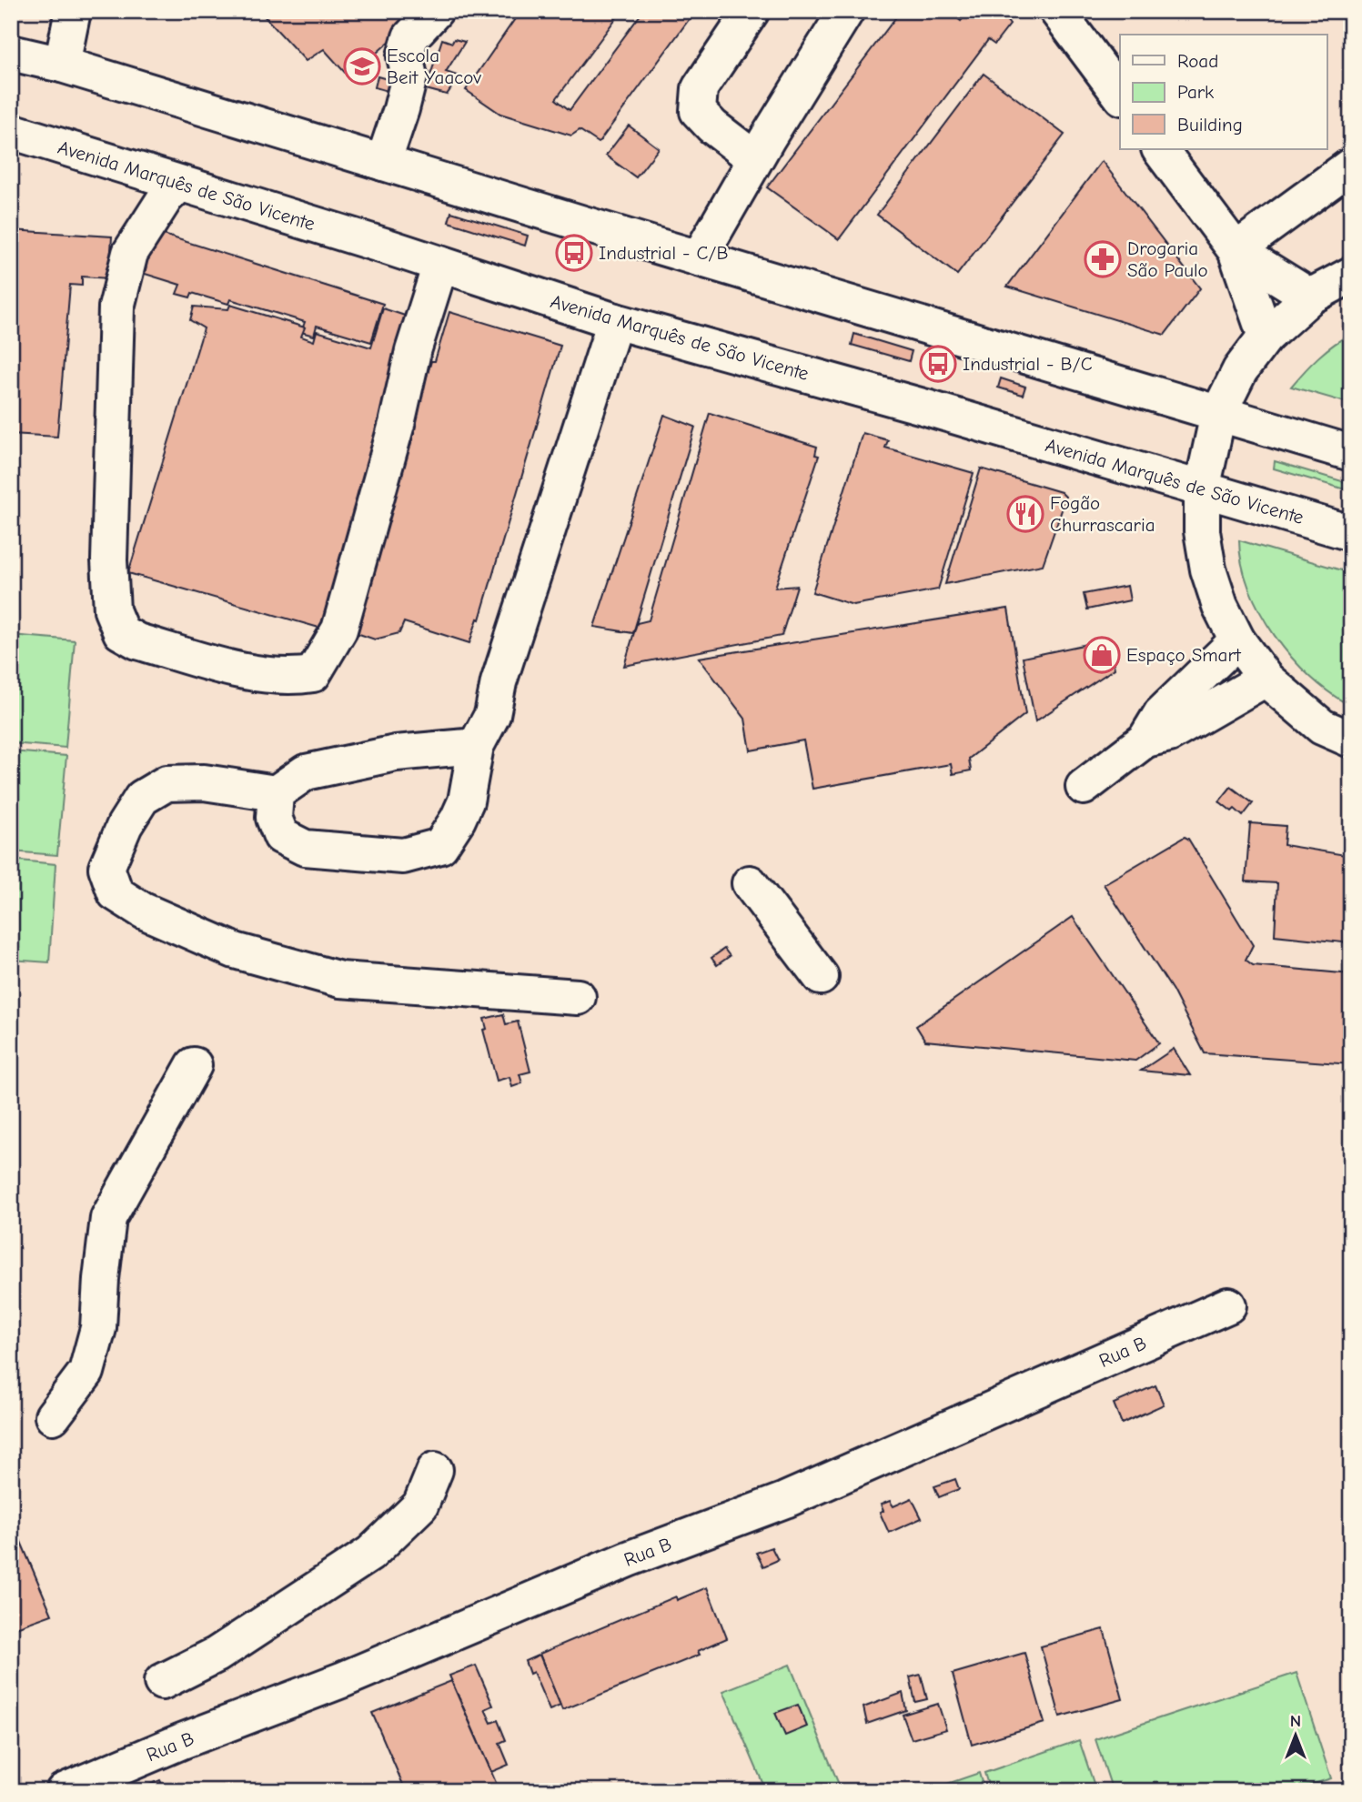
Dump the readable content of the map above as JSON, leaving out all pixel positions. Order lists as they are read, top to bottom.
{
  "streets": {
    "main road": ["Avenida Marquês de São Vicente", "Rua B"]
  },
  "places": {
    "school or university": ["Escola Beit Yaacov"],
    "bus stop": ["Industrial - C/B", "Industrial - B/C"],
    "pharmacy": ["Drogaria São Paulo"],
    "restaurant": ["Fogão Churrascaria"],
    "shop": ["Espaço Smart"]
  },
  "legend": ["Road", "Park", "Building"],
  "north": "top"
}
